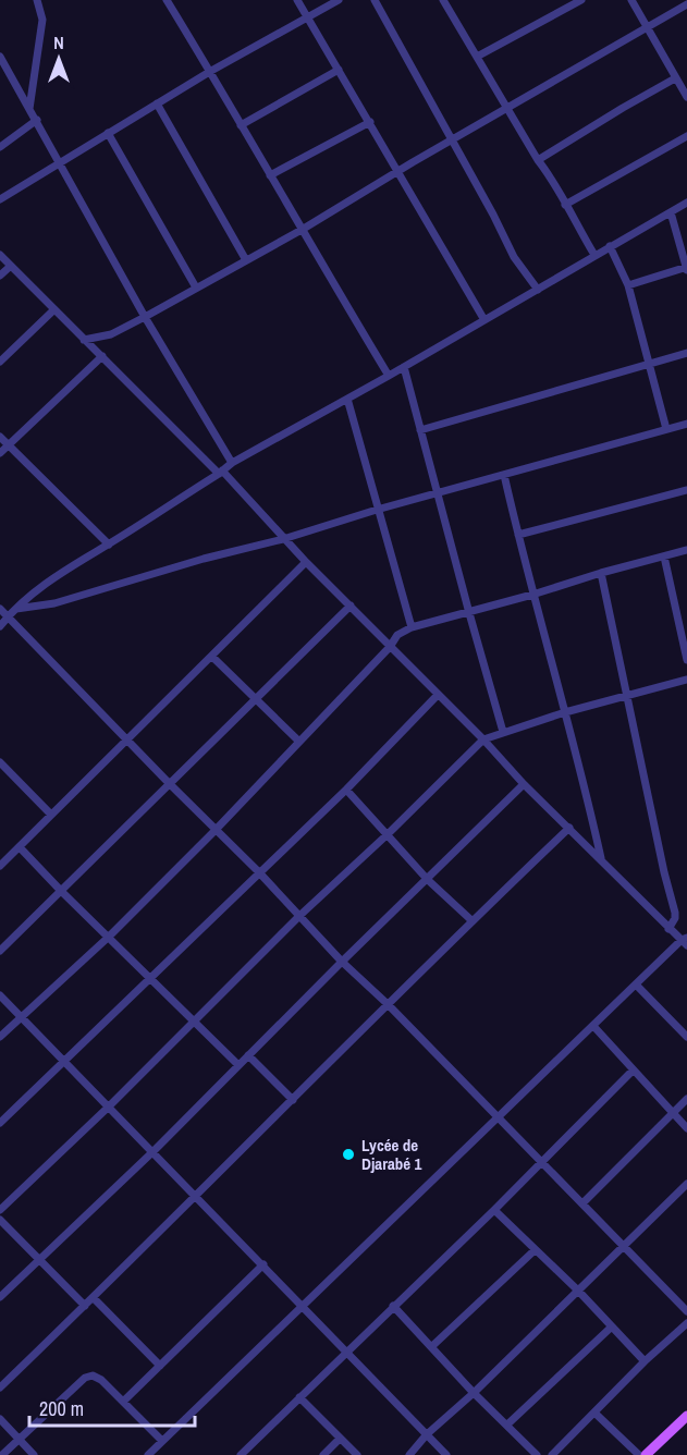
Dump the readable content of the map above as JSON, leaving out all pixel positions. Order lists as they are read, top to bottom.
{
  "places": ["Lycée de Djarabé 1"],
  "scale_bar": "200 m",
  "north": "top"
}
